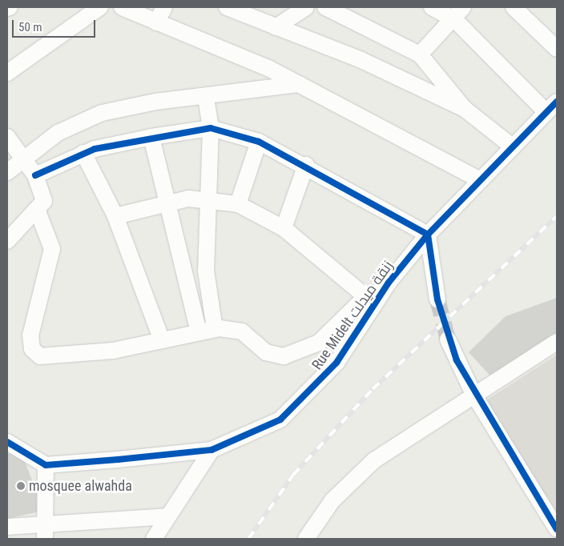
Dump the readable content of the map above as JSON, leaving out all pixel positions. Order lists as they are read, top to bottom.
{
  "streets": {
    "street": ["Rue Midelt زنقة ميدلت"]
  },
  "places": ["mosquee alwahda"],
  "scale_bar": "50 m"
}
